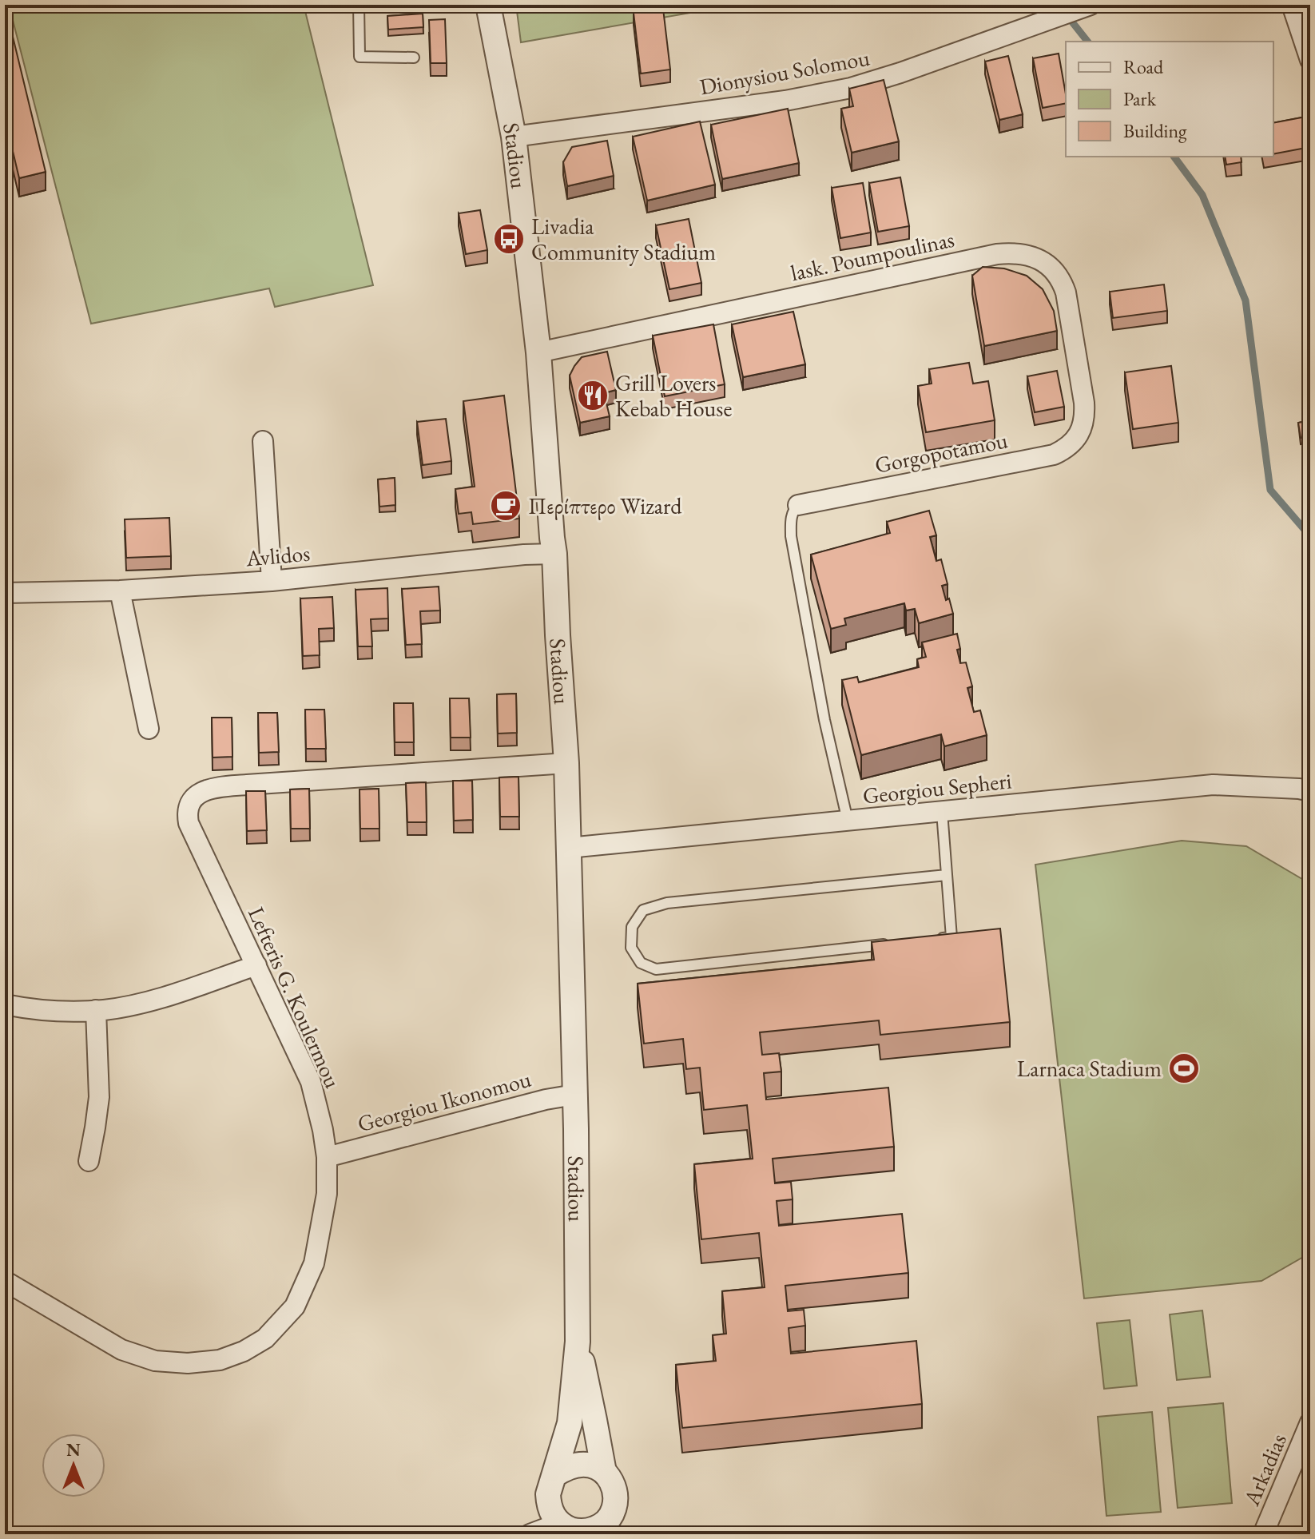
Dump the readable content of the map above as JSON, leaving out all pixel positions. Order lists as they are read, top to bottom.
{
  "streets": {
    "street": [
      "Dionysiou Solomou",
      "Stadiou",
      "lask. Poumpoulinas",
      "Gorgopotamou",
      "Avlidos",
      "Georgiou Sepheri",
      "Lefteris G. Koulermou",
      "Georgiou Ikonomou",
      "Arkadias"
    ]
  },
  "crossings": [
    ["Dionysiou Solomou", "Stadiou"],
    ["Stadiou", "lask. Poumpoulinas"],
    ["Stadiou", "Avlidos"],
    ["Stadiou", "Georgiou Sepheri"],
    ["Stadiou", "Lefteris G. Koulermou"],
    ["Stadiou", "Georgiou Ikonomou"],
    ["lask. Poumpoulinas", "Gorgopotamou"],
    ["Lefteris G. Koulermou", "Georgiou Ikonomou"]
  ],
  "places": {
    "bus stop": ["Livadia Community Stadium"],
    "restaurant": ["Grill Lovers Kebab House"],
    "cafe": ["Περίπτερο Wizard"],
    "sports": ["Larnaca Stadium"]
  },
  "legend": ["Road", "Park", "Building"],
  "north": "top"
}
